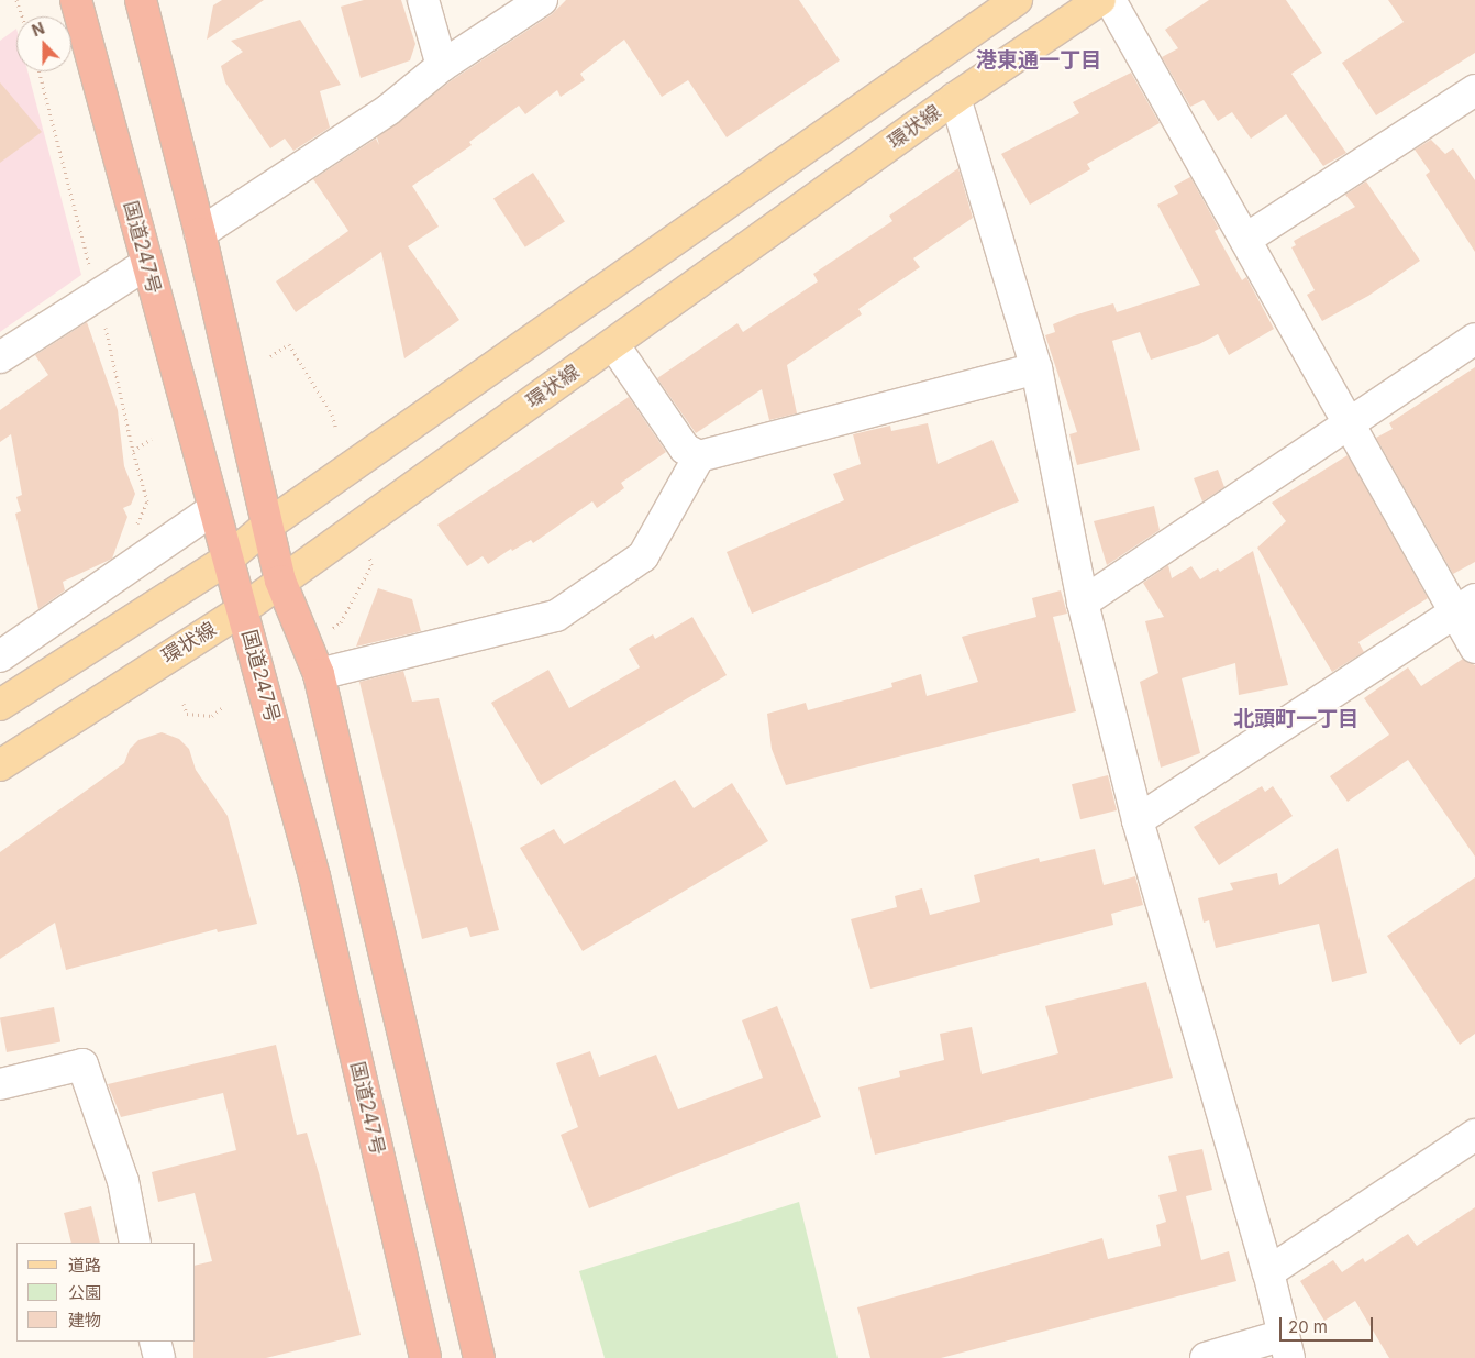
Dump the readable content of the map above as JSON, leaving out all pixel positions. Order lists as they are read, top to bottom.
{
  "streets": {
    "highway": ["国道247号"],
    "main road": ["環状線"]
  },
  "crossings": [
    ["環状線", "国道247号"]
  ],
  "districts": ["港東通一丁目", "北頭町一丁目"],
  "legend": ["道路", "公園", "建物"],
  "scale_bar": "20 m",
  "north": "top"
}
